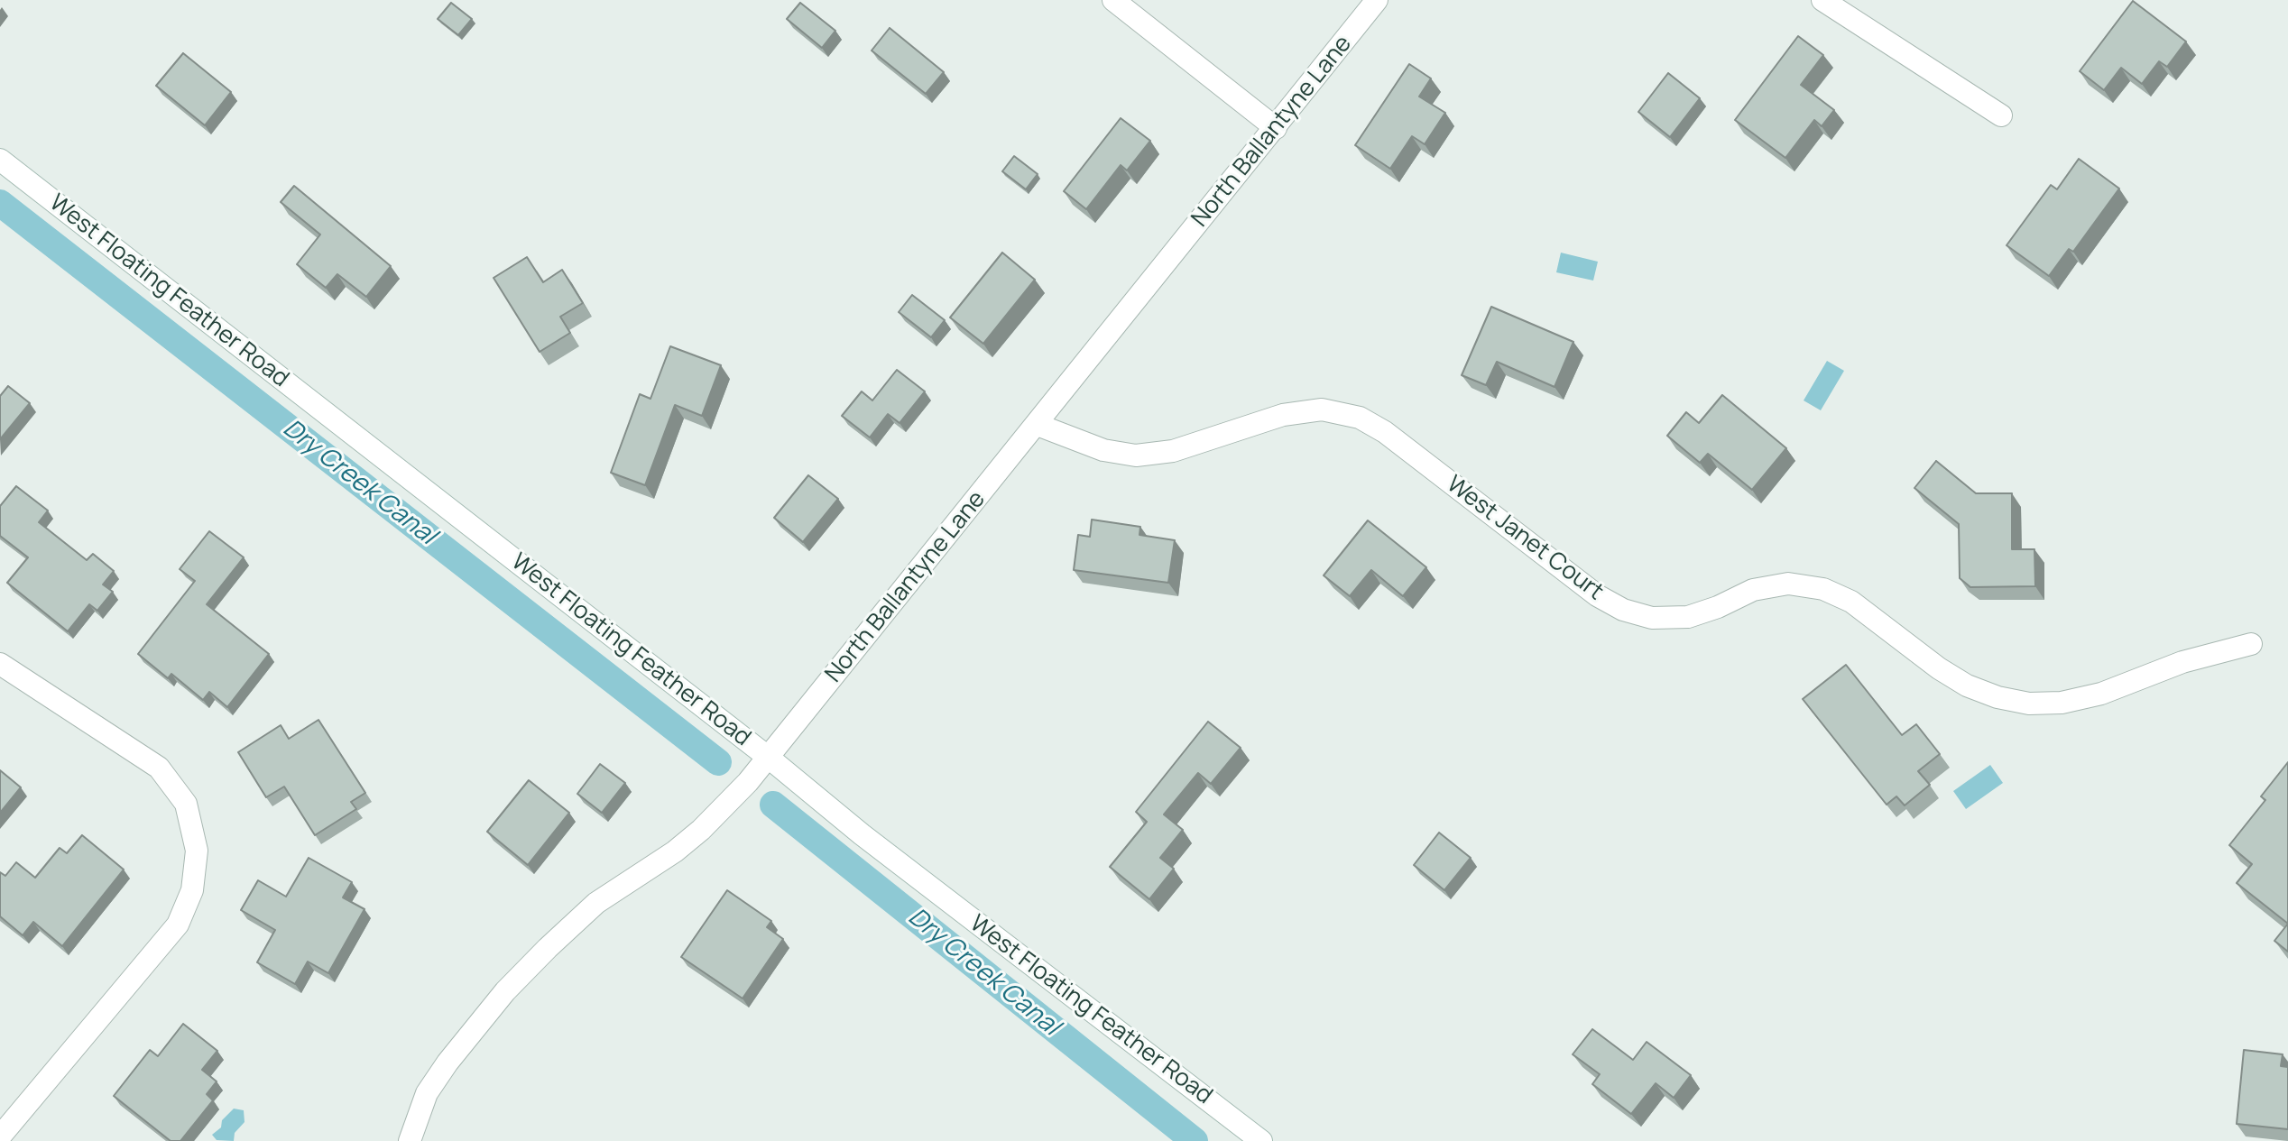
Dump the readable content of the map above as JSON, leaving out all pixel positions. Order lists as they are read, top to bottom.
{
  "streets": {
    "street": ["North Ballantyne Lane", "West Floating Feather Road", "West Janet Court"]
  },
  "crossings": [
    ["North Ballantyne Lane", "West Floating Feather Road"],
    ["North Ballantyne Lane", "West Janet Court"]
  ],
  "water": ["Dry Creek Canal"]
}
